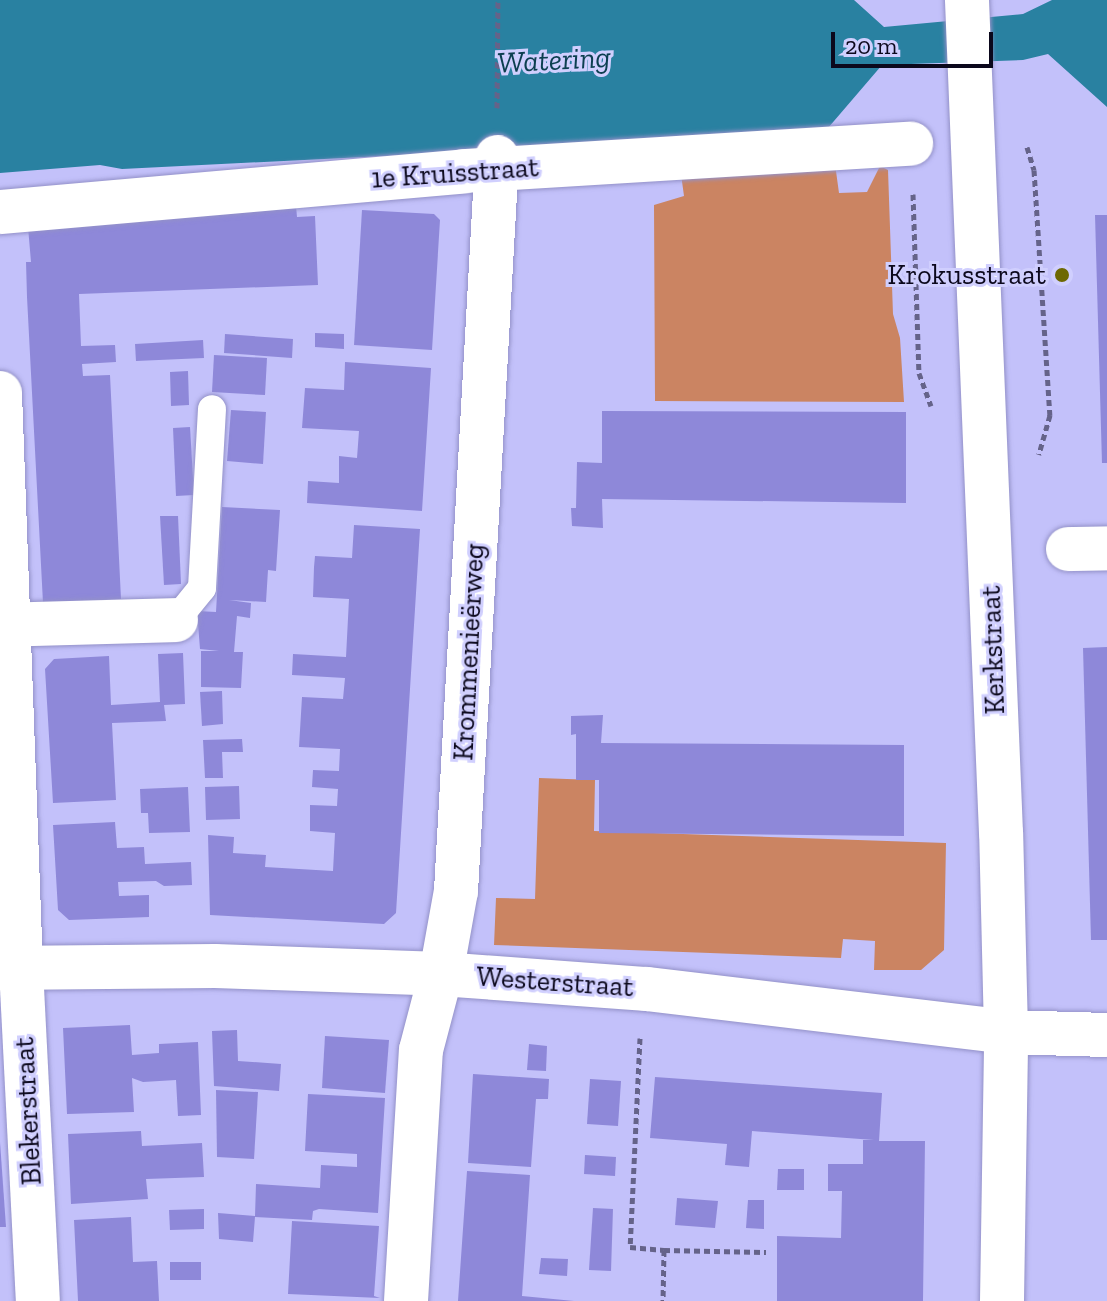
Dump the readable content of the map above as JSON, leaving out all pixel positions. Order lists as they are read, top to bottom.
{
  "streets": {
    "street": [
      "1e Kruisstraat",
      "Kerkstraat",
      "Krommenieërweg",
      "Westerstraat",
      "Blekerstraat"
    ]
  },
  "crossings": [
    ["1e Kruisstraat", "Krommenieërweg"],
    ["Kerkstraat", "Westerstraat"],
    ["Krommenieërweg", "Westerstraat"],
    ["Westerstraat", "Blekerstraat"]
  ],
  "water": ["Watering"],
  "places": ["Krokusstraat"],
  "scale_bar": "20 m"
}
